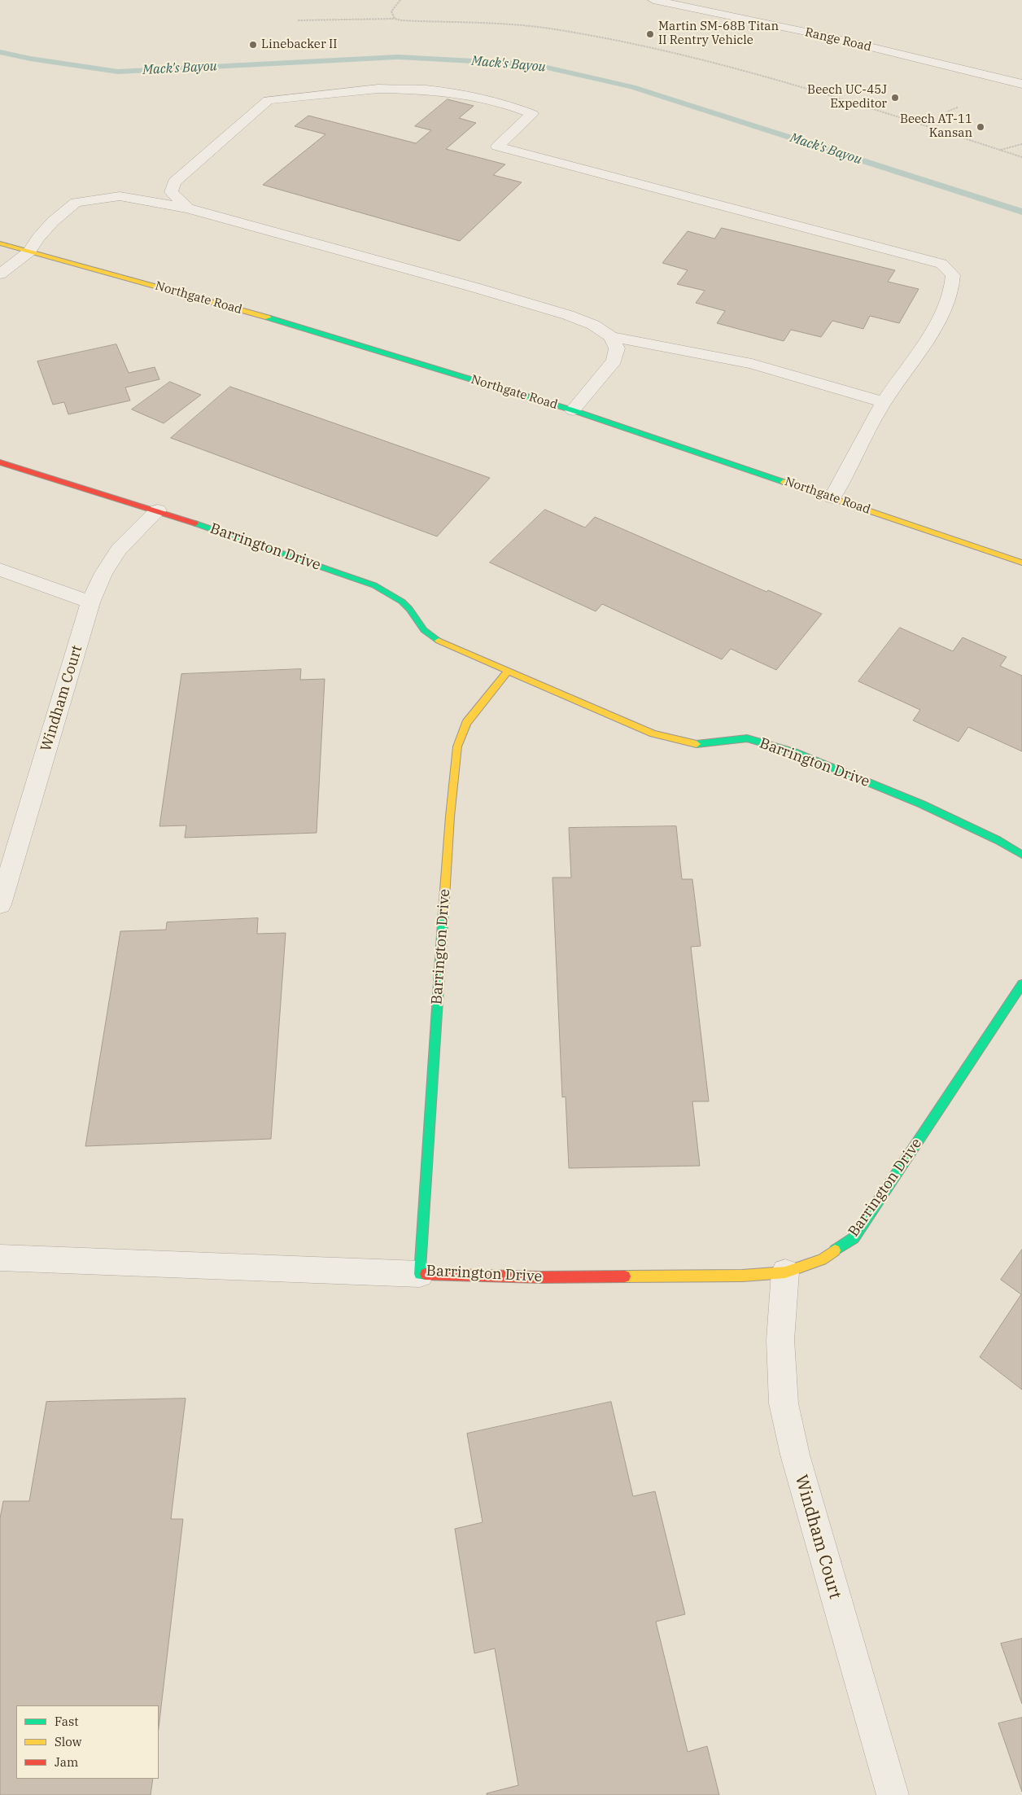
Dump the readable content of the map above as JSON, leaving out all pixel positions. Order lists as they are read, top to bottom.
{
  "streets": {
    "street": [
      "Range Road",
      "Northgate Road",
      "Barrington Drive",
      "Windham Court"
    ]
  },
  "crossings": [
    ["Barrington Drive", "Windham Court"]
  ],
  "water": ["Mack's Bayou"],
  "places": [
    "Martin SM-68B Titan II Rentry Vehicle",
    "Linebacker II",
    "Beech UC-45J Expeditor",
    "Beech AT-11 Kansan"
  ],
  "legend": ["Fast", "Slow", "Jam"]
}
